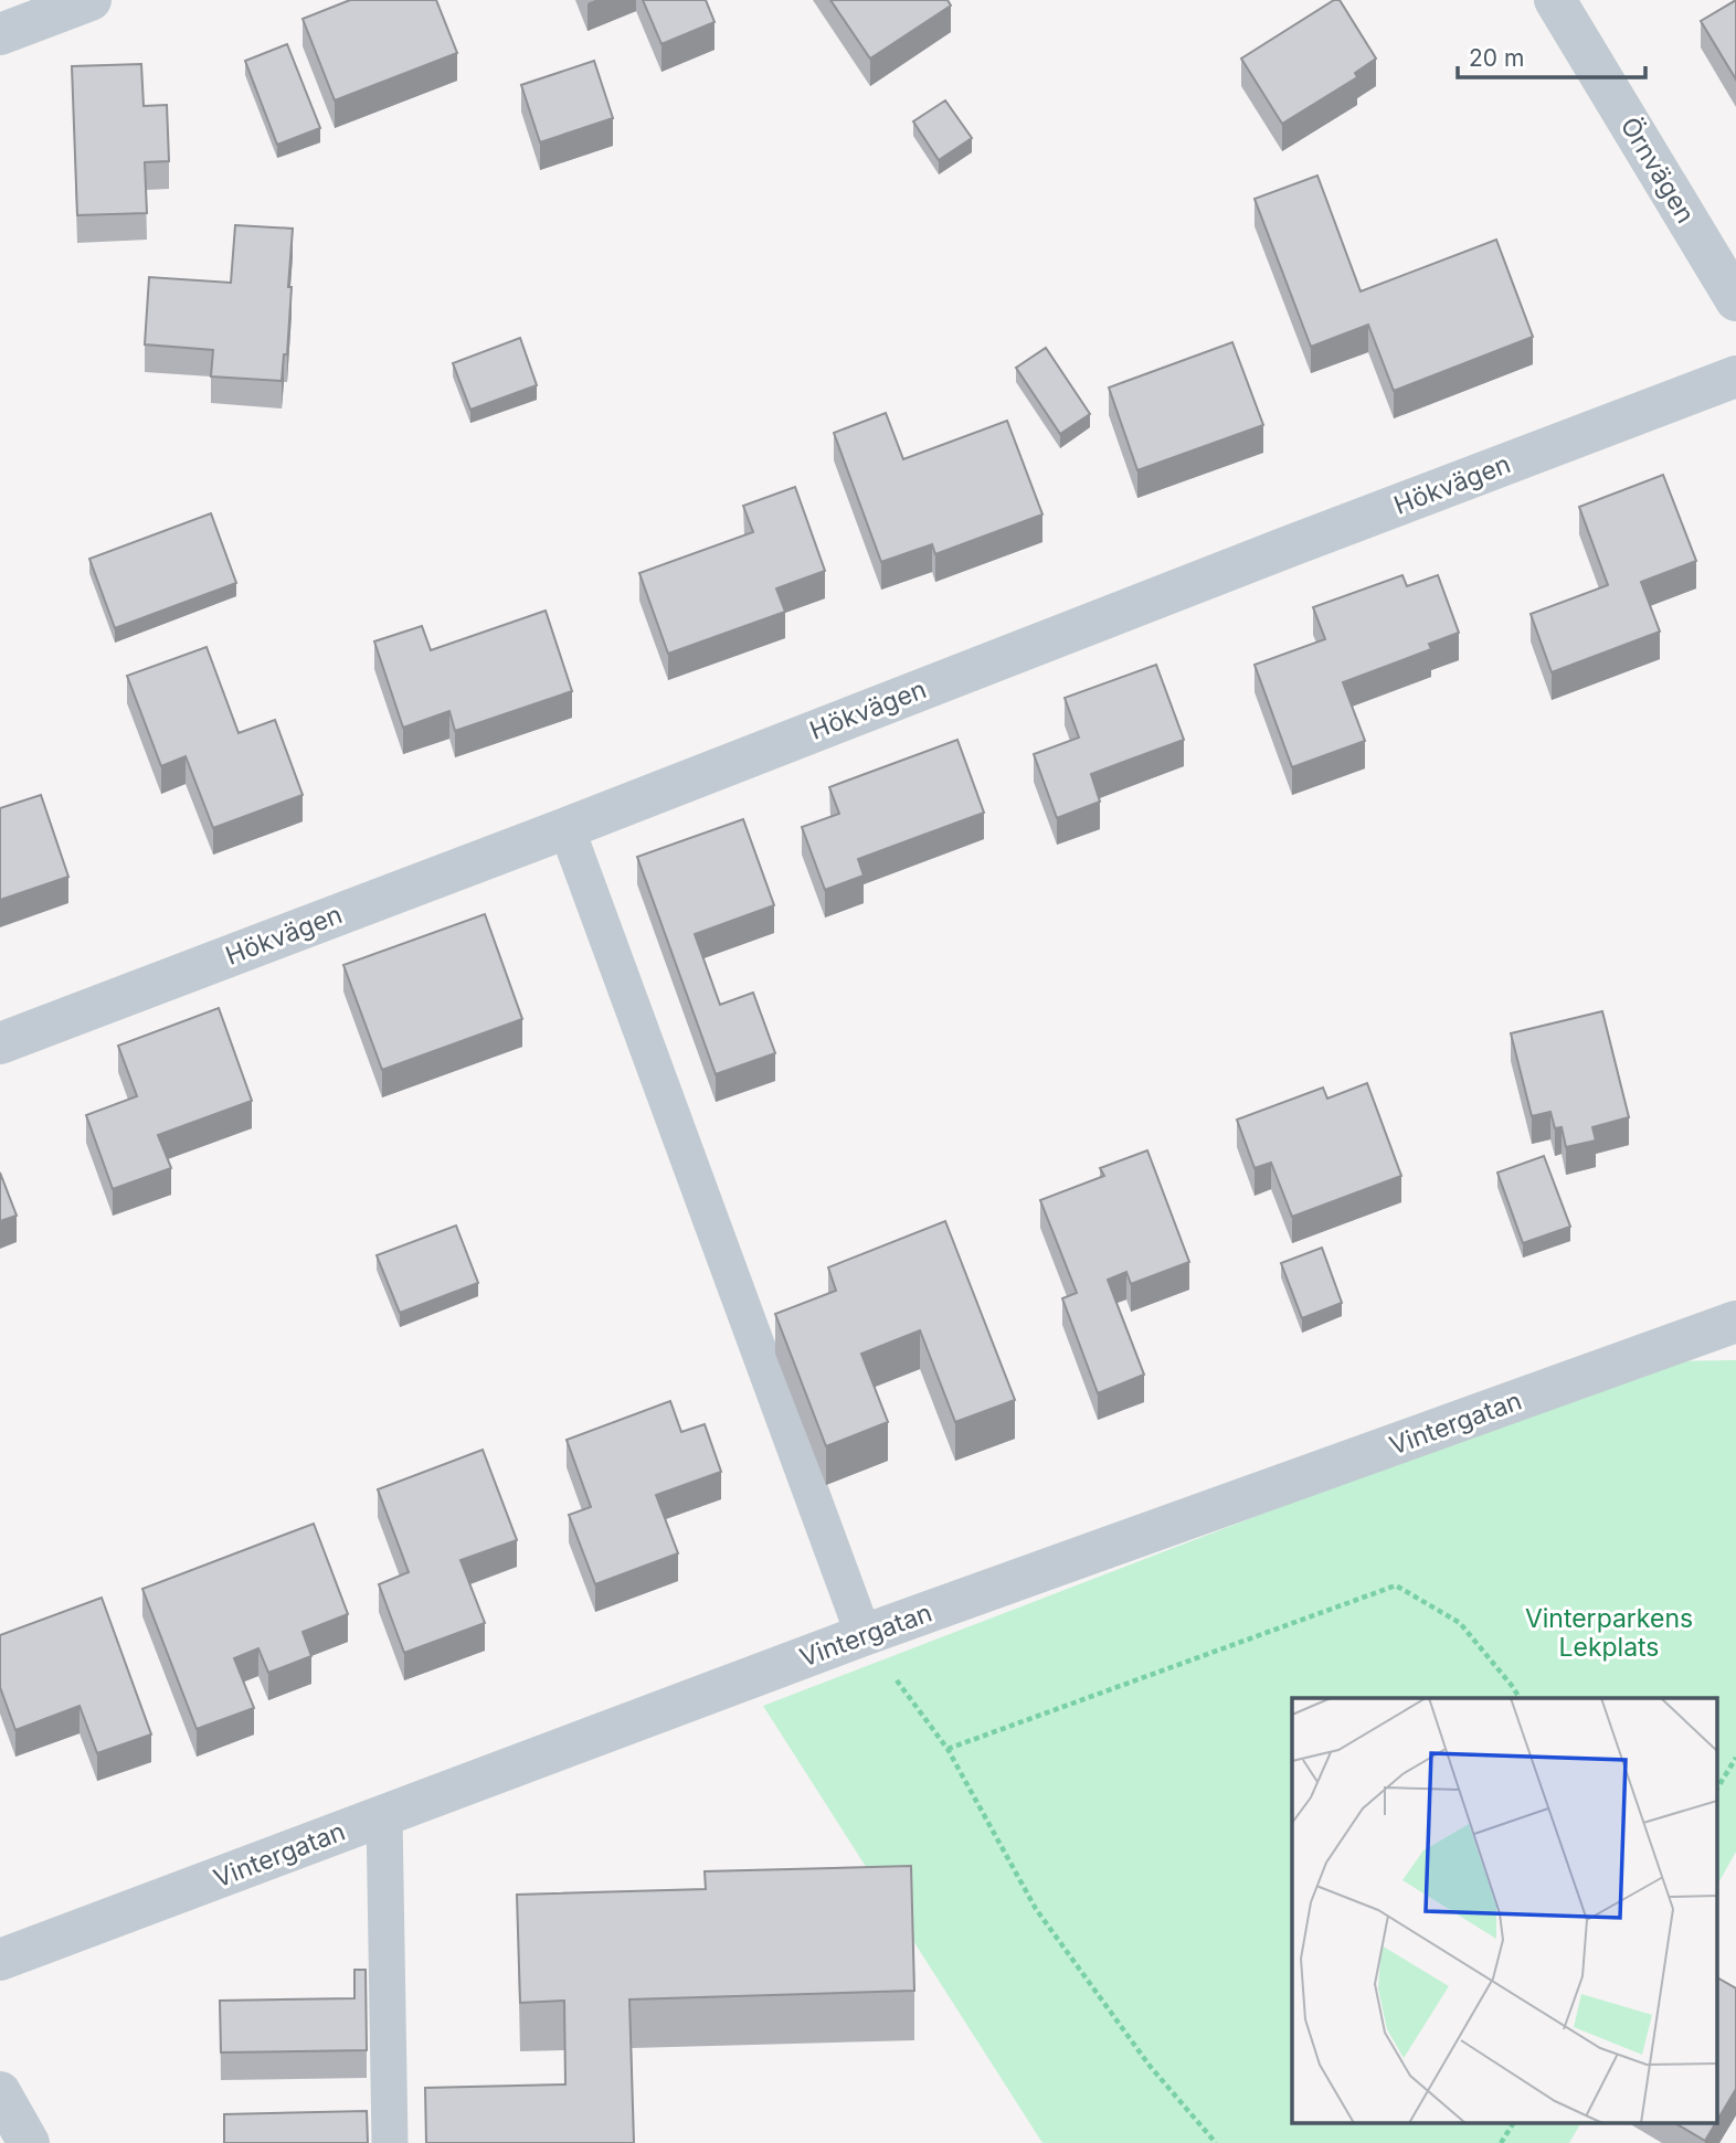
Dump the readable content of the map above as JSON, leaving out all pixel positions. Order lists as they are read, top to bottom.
{
  "streets": {
    "street": ["Örnvägen", "Hökvägen", "Vintergatan"]
  },
  "parks": ["Vinterparkens Lekplats"],
  "scale_bar": "20 m"
}
